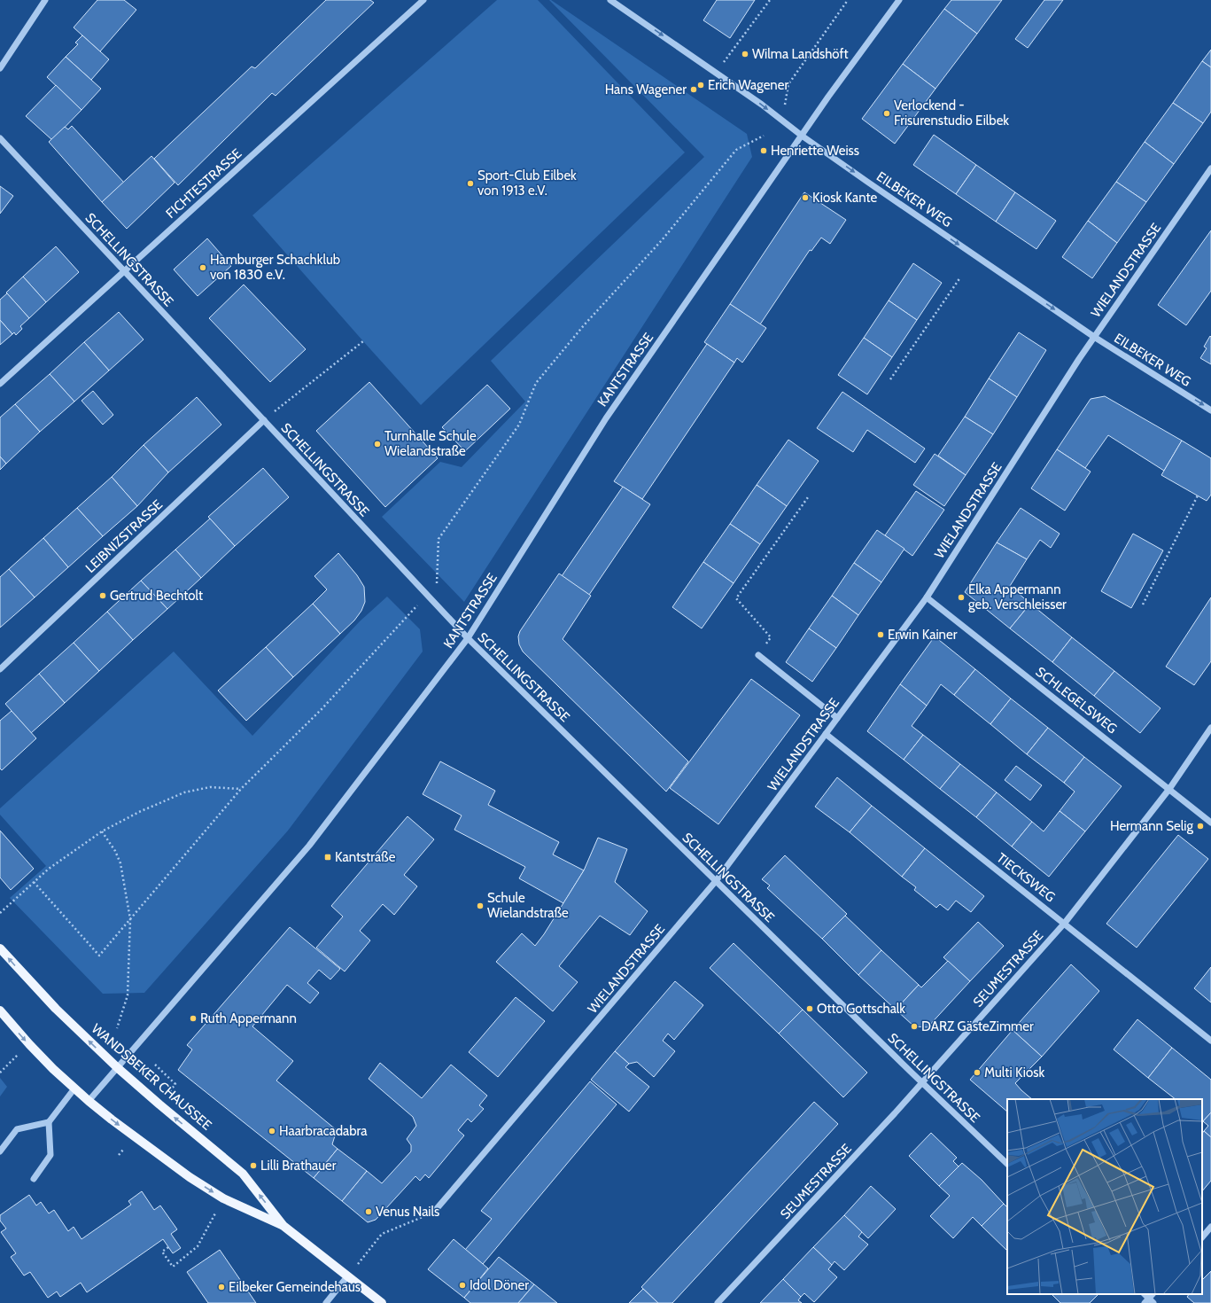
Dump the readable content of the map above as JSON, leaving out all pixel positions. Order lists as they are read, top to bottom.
{
  "streets": {
    "main road": ["WANDSBEKER CHAUSSEE"],
    "street": [
      "FICHTESTRASSE",
      "EILBEKER WEG",
      "SCHELLINGSTRASSE",
      "WIELANDSTRASSE",
      "KANTSTRASSE",
      "LEIBNIZSTRASSE",
      "SCHLEGELSWEG",
      "TIECKSWEG",
      "SEUMESTRASSE"
    ]
  },
  "crossings": [
    ["FICHTESTRASSE", "SCHELLINGSTRASSE"],
    ["EILBEKER WEG", "WIELANDSTRASSE"],
    ["EILBEKER WEG", "KANTSTRASSE"],
    ["SCHELLINGSTRASSE", "WIELANDSTRASSE"],
    ["SCHELLINGSTRASSE", "KANTSTRASSE"],
    ["SCHELLINGSTRASSE", "LEIBNIZSTRASSE"],
    ["SCHELLINGSTRASSE", "SEUMESTRASSE"],
    ["WIELANDSTRASSE", "SCHLEGELSWEG"],
    ["WIELANDSTRASSE", "TIECKSWEG"],
    ["KANTSTRASSE", "WANDSBEKER CHAUSSEE"],
    ["SCHLEGELSWEG", "SEUMESTRASSE"],
    ["TIECKSWEG", "SEUMESTRASSE"]
  ],
  "one_way": ["EILBEKER WEG"],
  "places": {
    "other": [
      "Wilma Landshöft",
      "Erich Wagener",
      "Hans Wagener",
      "Verlockend - Frisurenstudio Eilbek",
      "Henriette Weiss",
      "Sport-Club Eilbek von 1913 e.V.",
      "Kiosk Kante",
      "Hamburger Schachklub von 1830 e.V.",
      "Turnhalle Schule Wielandstraße",
      "Gertrud Bechtolt",
      "Elka Appermann geb. Verschleisser",
      "Erwin Kainer",
      "Hermann Selig",
      "Schule Wielandstraße",
      "Otto Gottschalk",
      "Ruth Appermann",
      "DARZ GästeZimmer",
      "Multi Kiosk",
      "Haarbracadabra",
      "Lilli Brathauer",
      "Venus Nails",
      "Idol Döner",
      "Eilbeker Gemeindehaus"
    ],
    "transit": ["Kantstraße"]
  }
}
